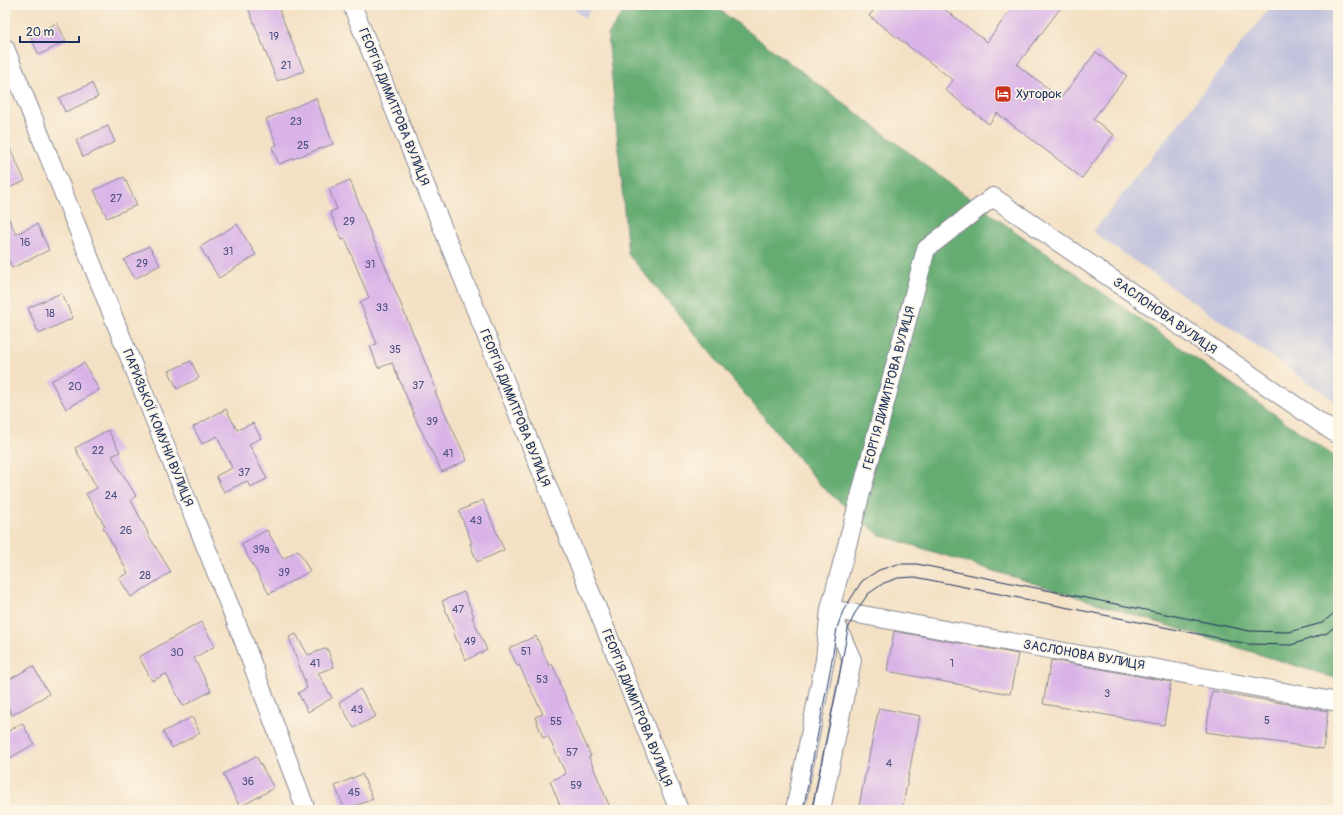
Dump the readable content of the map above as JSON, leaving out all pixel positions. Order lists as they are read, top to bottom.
{
  "streets": {
    "street": ["ГЕОРГІЯ ДИМИТРОВА ВУЛИЦЯ", "ЗАСЛОНОВА ВУЛИЦЯ", "ПАРИЗЬКОЇ КОМУНИ ВУЛИЦЯ"]
  },
  "crossings": [
    ["ГЕОРГІЯ ДИМИТРОВА ВУЛИЦЯ", "ЗАСЛОНОВА ВУЛИЦЯ"]
  ],
  "places": {
    "hotel": ["Хуторок"]
  },
  "house_numbers": [
    "19",
    "21",
    "23",
    "25",
    "27",
    "29",
    "16",
    "31",
    "29",
    "31",
    "33",
    "18",
    "35",
    "37",
    "20",
    "39",
    "22",
    "41",
    "37",
    "24",
    "43",
    "26",
    "39а",
    "39",
    "28",
    "47",
    "49",
    "51",
    "30",
    "41",
    "1",
    "53",
    "3",
    "43",
    "5",
    "55",
    "57",
    "4",
    "36",
    "59",
    "45"
  ],
  "scale_bar": "20 m"
}
